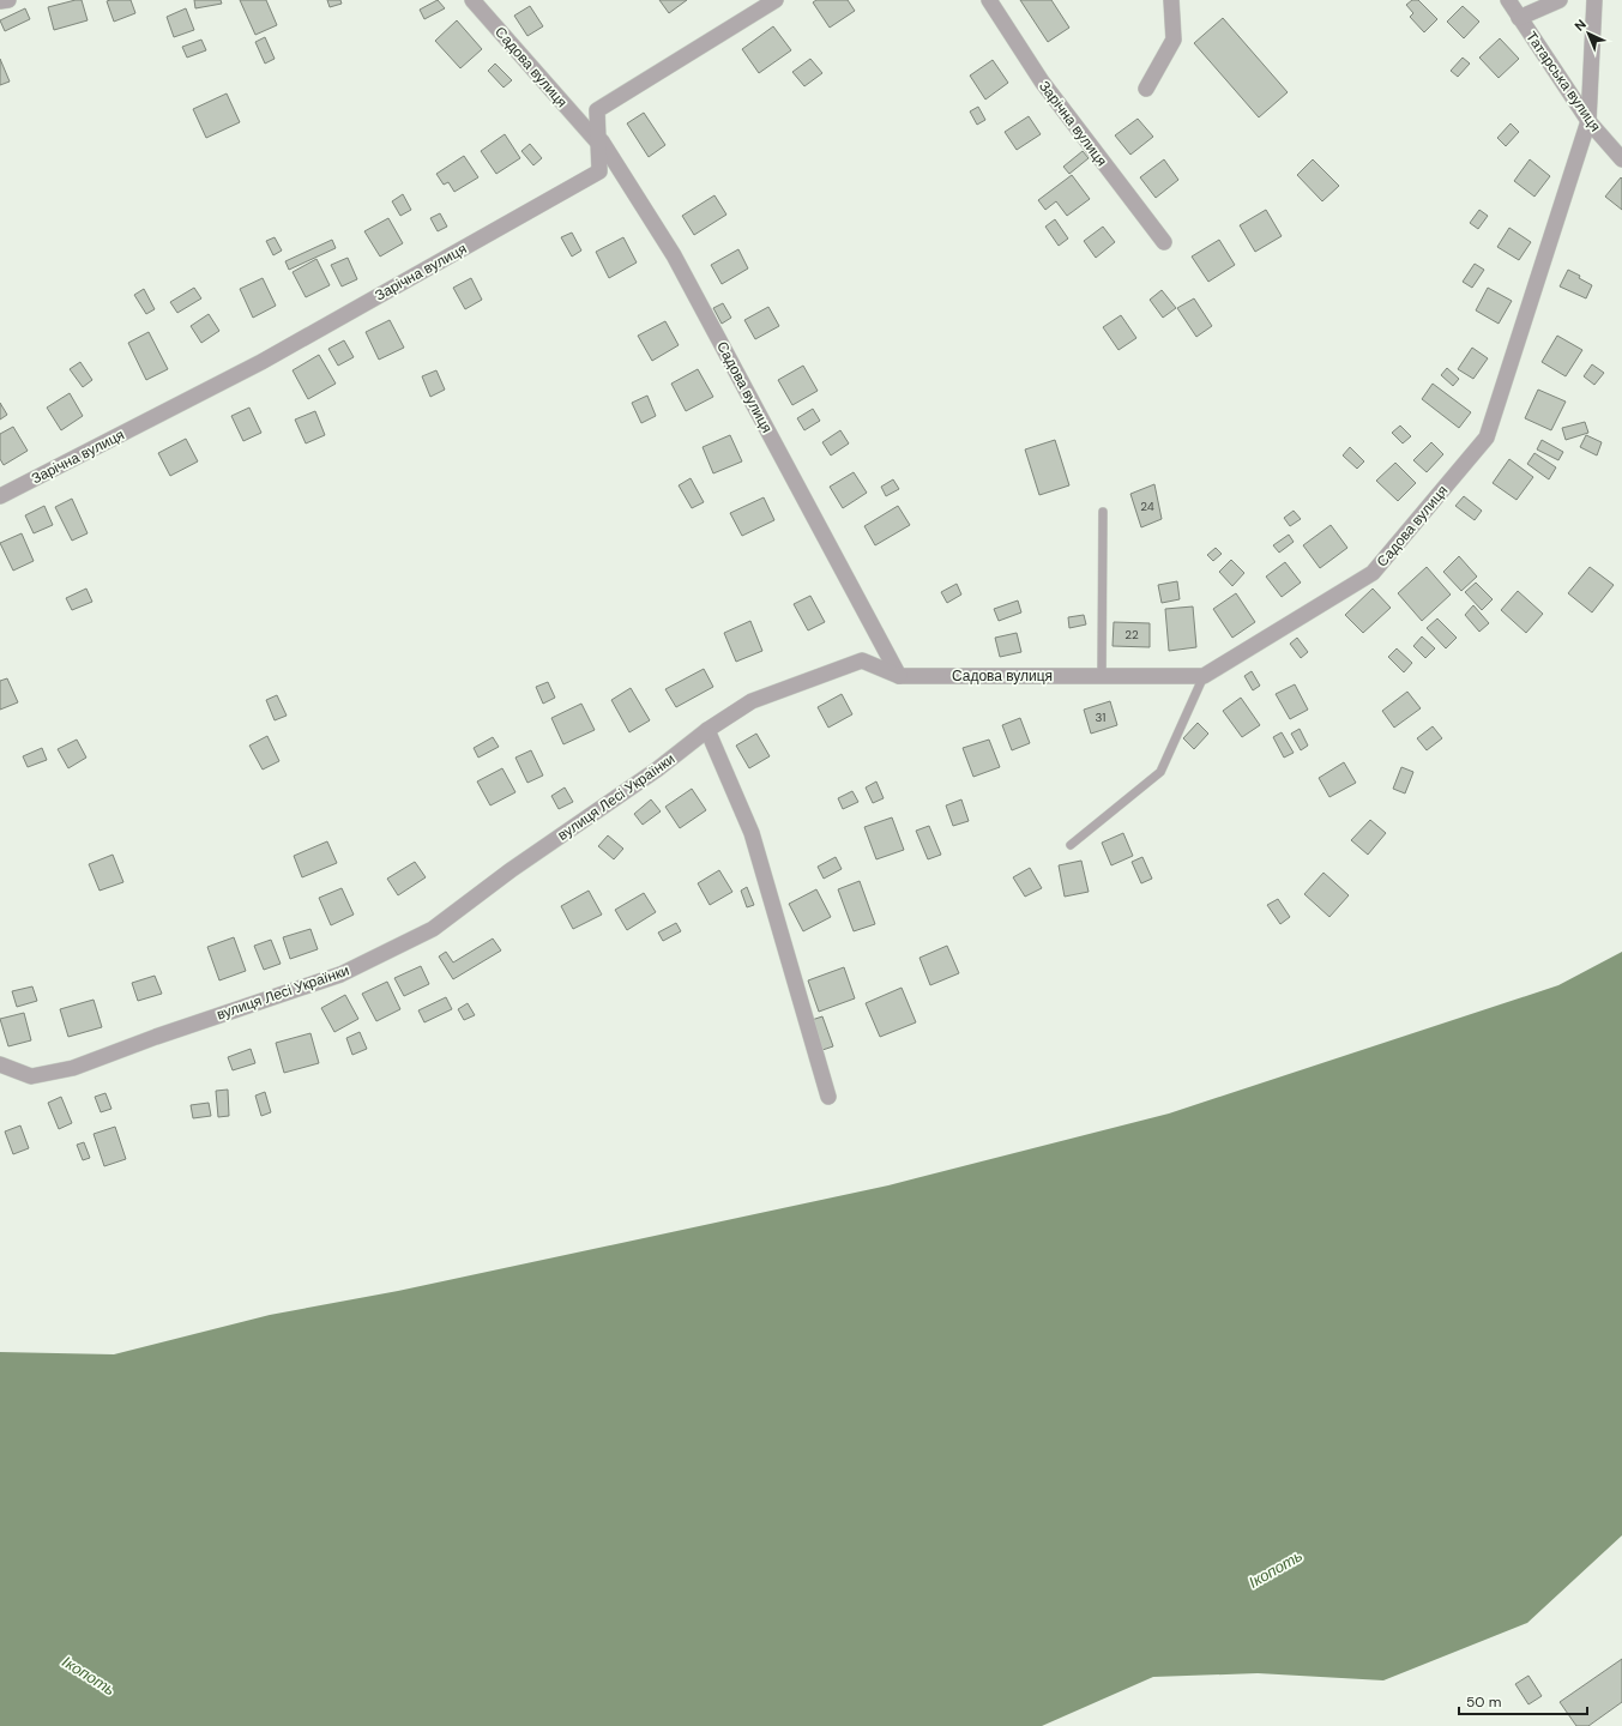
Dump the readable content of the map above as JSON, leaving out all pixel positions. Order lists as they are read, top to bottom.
{
  "streets": {
    "street": [
      "Садова вулиця",
      "Татарська вулиця",
      "Зарічна вулиця",
      "вулиця Лесі Українки"
    ]
  },
  "crossings": [
    ["Садова вулиця", "Татарська вулиця"],
    ["Садова вулиця", "Зарічна вулиця"],
    ["Садова вулиця", "вулиця Лесі Українки"]
  ],
  "water": ["Ікопоть"],
  "house_numbers": ["24", "22", "31"],
  "scale_bar": "50 m",
  "north": "top left"
}
